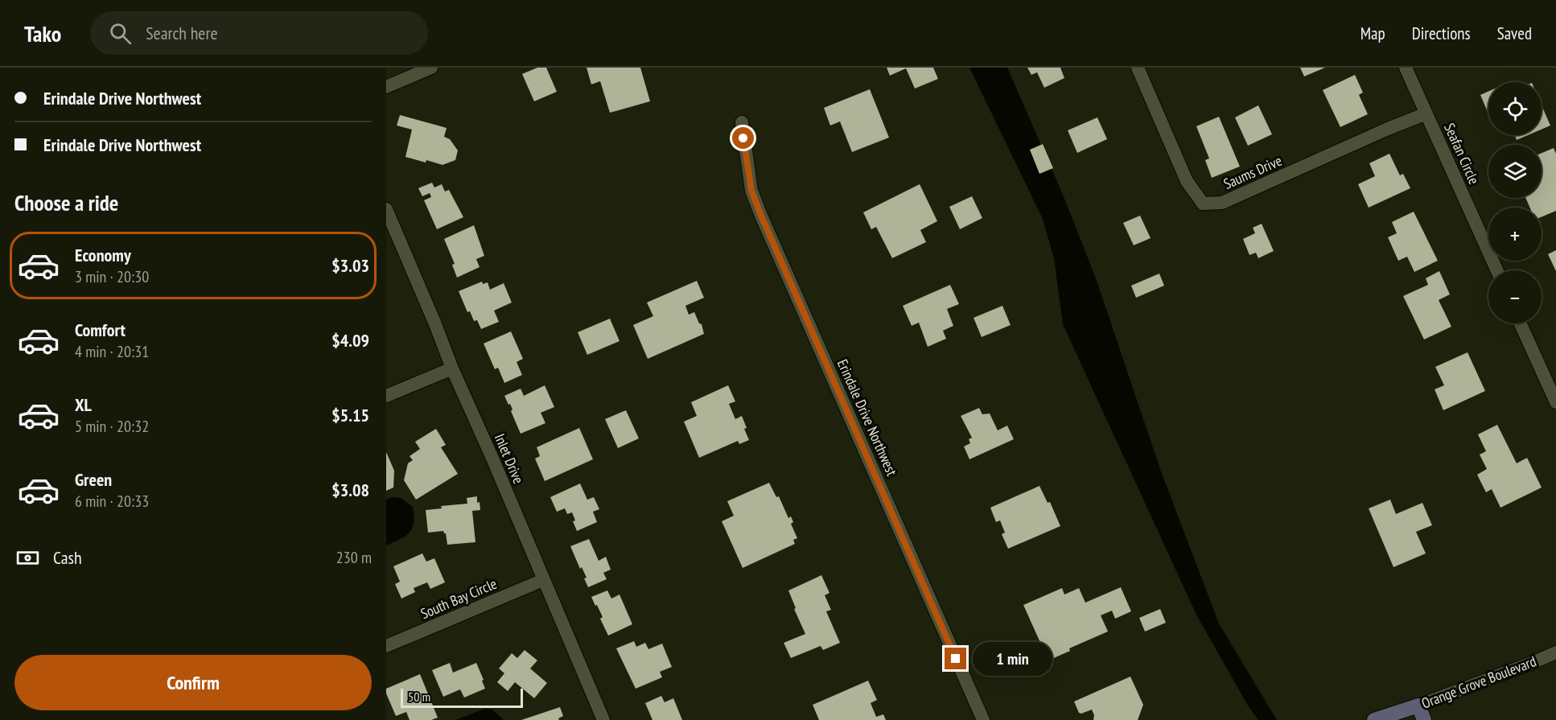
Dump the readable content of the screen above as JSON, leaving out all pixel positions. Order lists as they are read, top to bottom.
{
  "streets": {
    "street": [
      "Seafan Circle",
      "Saums Drive",
      "Erindale Drive Northwest",
      "Inlet Drive",
      "South Bay Circle",
      "Orange Grove Boulevard"
    ]
  },
  "crossings": [
    ["Seafan Circle", "Saums Drive"],
    ["Inlet Drive", "South Bay Circle"]
  ],
  "scale_bar": "50 m",
  "page": {
    "header": "Tako",
    "search": "Search here",
    "nav": ["Map", "Directions", "Saved"],
    "banner": ["Erindale Drive Northwest", "Erindale Drive Northwest"],
    "map_buttons": ["+", "−"],
    "heading": "Choose a ride",
    "list": [
      {
        "name": "Economy",
        "note": "3 min · 20:30",
        "value": "$3.03"
      },
      {
        "name": "Comfort",
        "note": "4 min · 20:31",
        "value": "$4.09"
      },
      {
        "name": "XL",
        "note": "5 min · 20:32",
        "value": "$5.15"
      },
      {
        "name": "Green",
        "note": "6 min · 20:33",
        "value": "$3.08"
      }
    ],
    "pay": ["Cash", "230 m"],
    "bubble": "1 min",
    "buttons": "Confirm",
    "scale": "50 m"
  }
}
